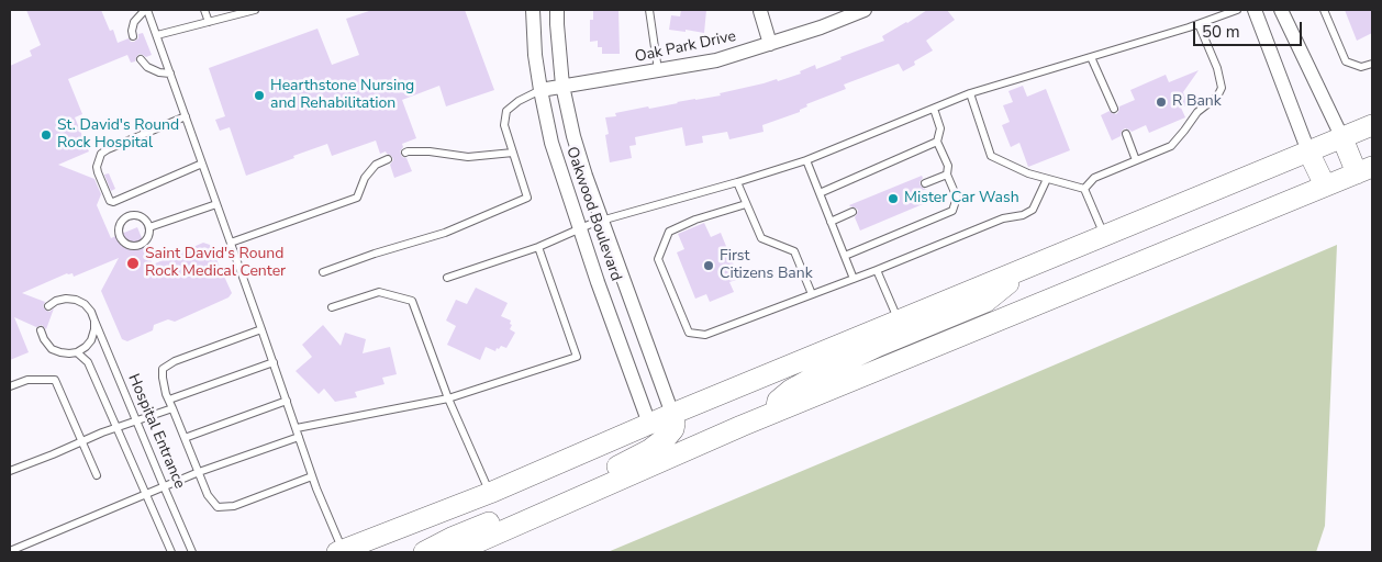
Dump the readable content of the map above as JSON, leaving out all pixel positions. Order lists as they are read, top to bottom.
{
  "streets": {
    "street": ["Oak Park Drive", "Oakwood Boulevard"],
    "lane": ["Hospital Entrance"]
  },
  "crossings": [
    ["Oak Park Drive", "Oakwood Boulevard"]
  ],
  "places": [
    "Hearthstone Nursing and Rehabilitation",
    "R Bank",
    "St. David's Round Rock Hospital",
    "Mister Car Wash",
    "Saint David's Round Rock Medical Center",
    "First Citizens Bank"
  ],
  "scale_bar": "50 m"
}
